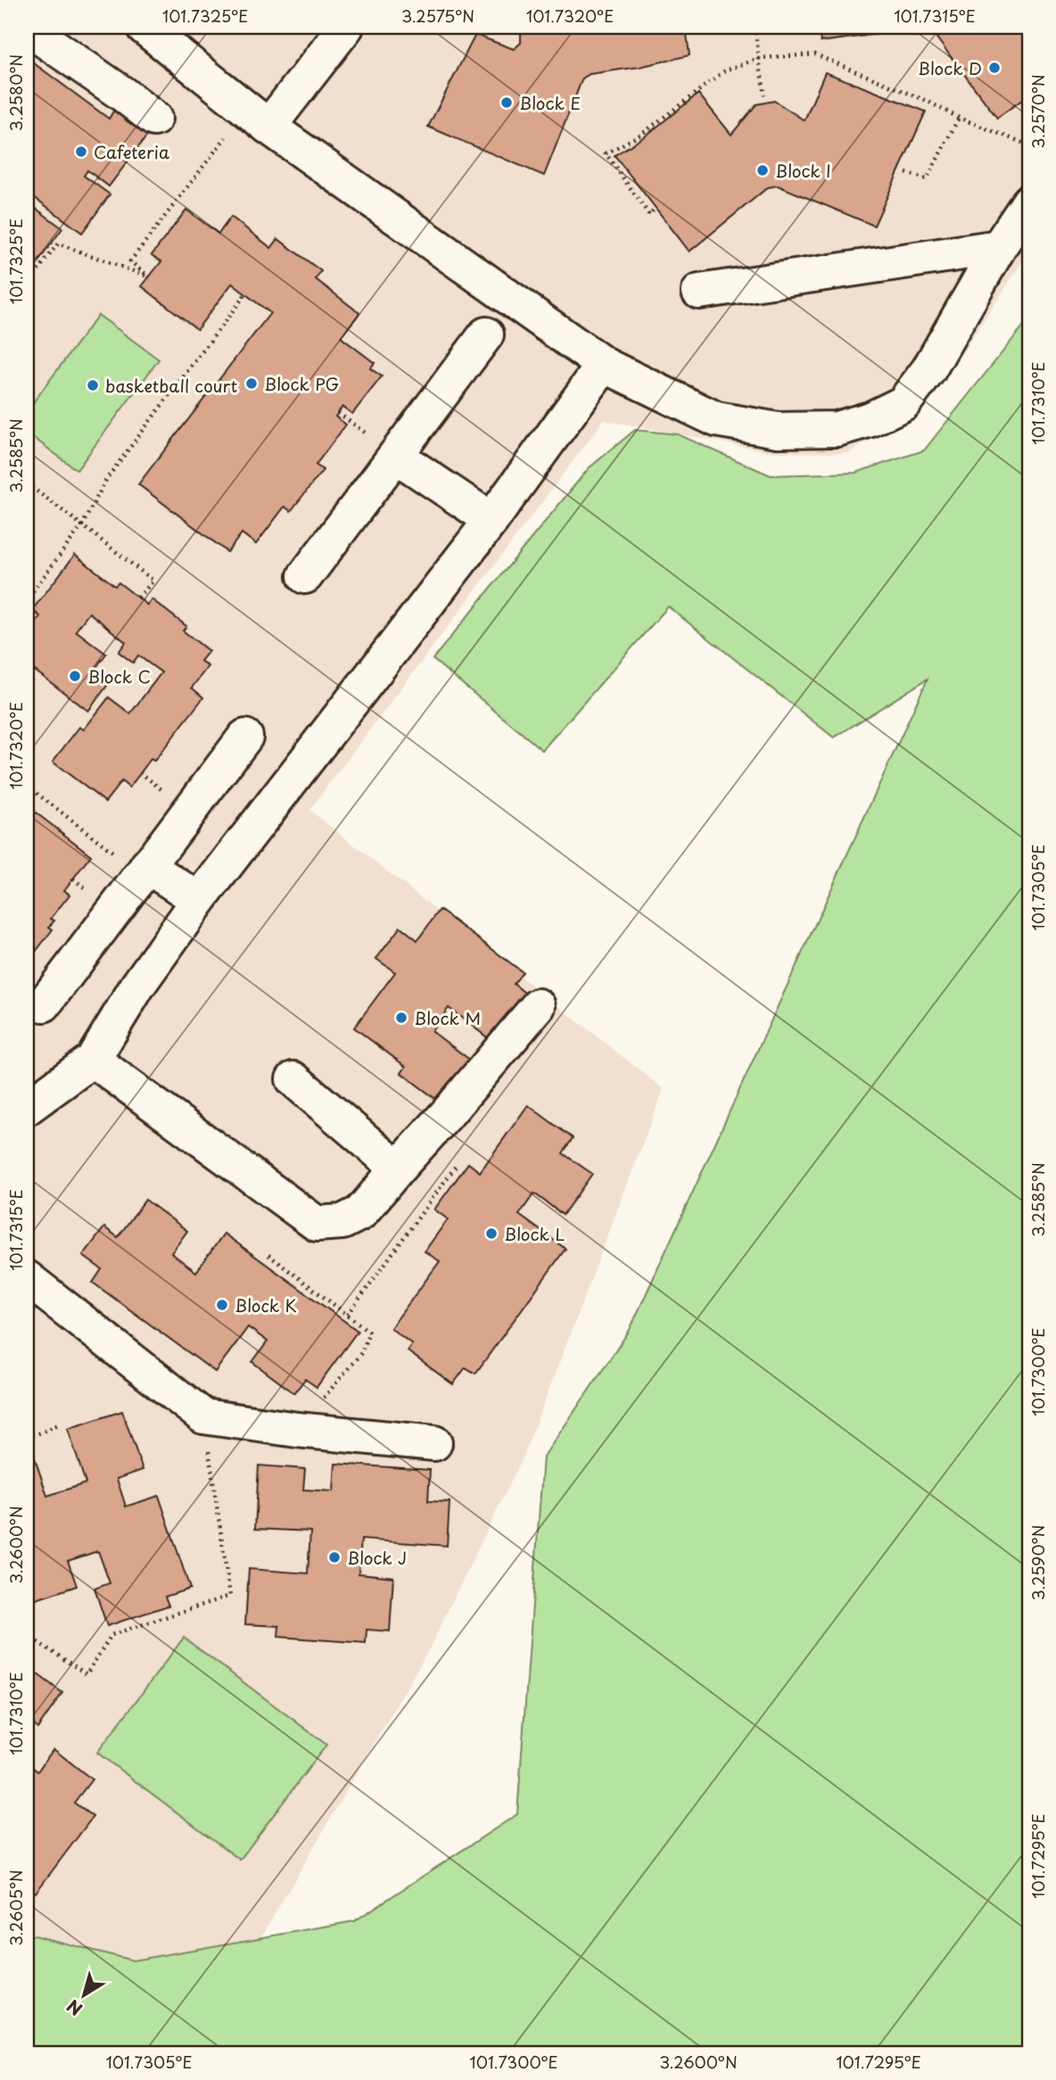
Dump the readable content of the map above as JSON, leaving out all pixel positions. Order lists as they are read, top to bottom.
{
  "places": [
    "Block D",
    "Block E",
    "Cafeteria",
    "Block I",
    "Block PG",
    "basketball court",
    "Block C",
    "Block M",
    "Block L",
    "Block K",
    "Block J"
  ],
  "north": "bottom left",
  "coordinates": [
    "101.7325°E",
    "3.2575°N",
    "101.7320°E",
    "101.7315°E",
    "3.2580°N",
    "3.2570°N",
    "101.7310°E",
    "3.2585°N",
    "101.7305°E",
    "101.7300°E",
    "3.2600°N",
    "3.2590°N",
    "101.7295°E",
    "3.2605°N"
  ]
}
